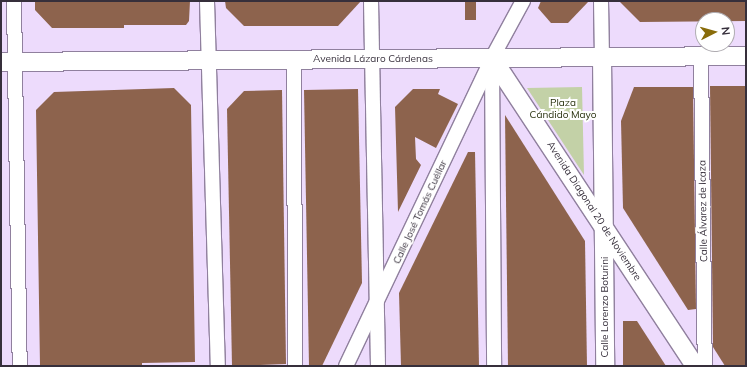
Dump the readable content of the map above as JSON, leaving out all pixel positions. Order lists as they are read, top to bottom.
{
  "streets": {
    "main road": ["Avenida Lázaro Cárdenas", "Avenida Diagonal 20 de Noviembre", "Calle Lorenzo Boturini"],
    "street": ["Calle Álvarez de Icaza", "Calle José Tomás Cuéllar"]
  },
  "crossings": [
    ["Avenida Lázaro Cárdenas", "Avenida Diagonal 20 de Noviembre"],
    ["Avenida Lázaro Cárdenas", "Calle Álvarez de Icaza"],
    ["Avenida Lázaro Cárdenas", "Calle José Tomás Cuéllar"],
    ["Avenida Lázaro Cárdenas", "Calle Lorenzo Boturini"],
    ["Avenida Diagonal 20 de Noviembre", "Calle José Tomás Cuéllar"],
    ["Avenida Diagonal 20 de Noviembre", "Calle Lorenzo Boturini"]
  ],
  "parks": ["Plaza Cándido Mayo"],
  "north": "right"
}
